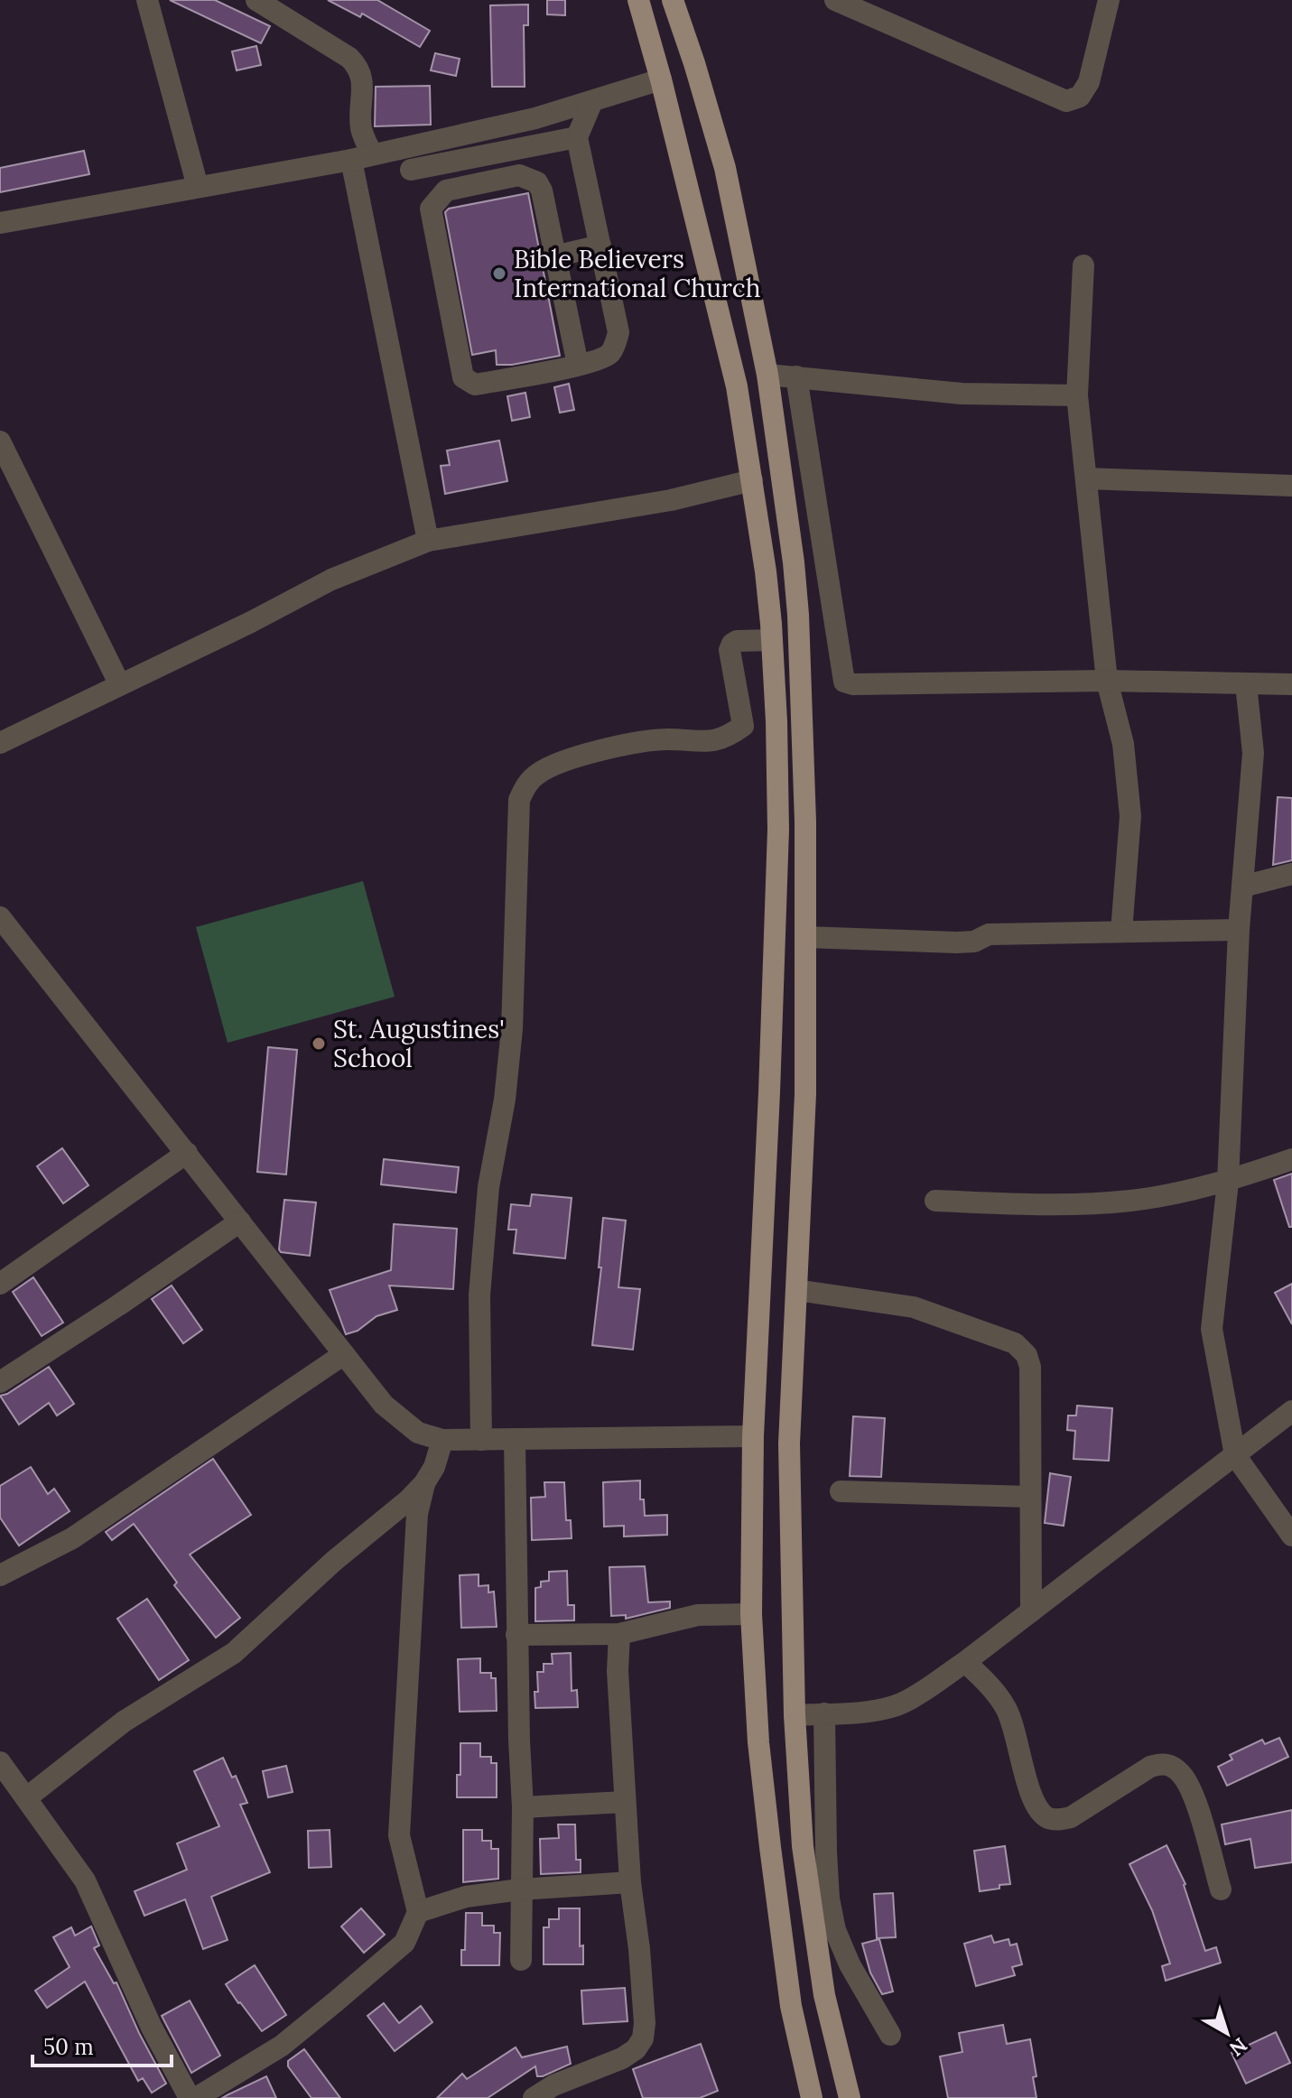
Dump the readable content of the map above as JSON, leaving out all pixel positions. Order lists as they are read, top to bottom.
{
  "places": ["Bible Believers International Church", "St. Augustines' School"],
  "scale_bar": "50 m",
  "north": "bottom right"
}
